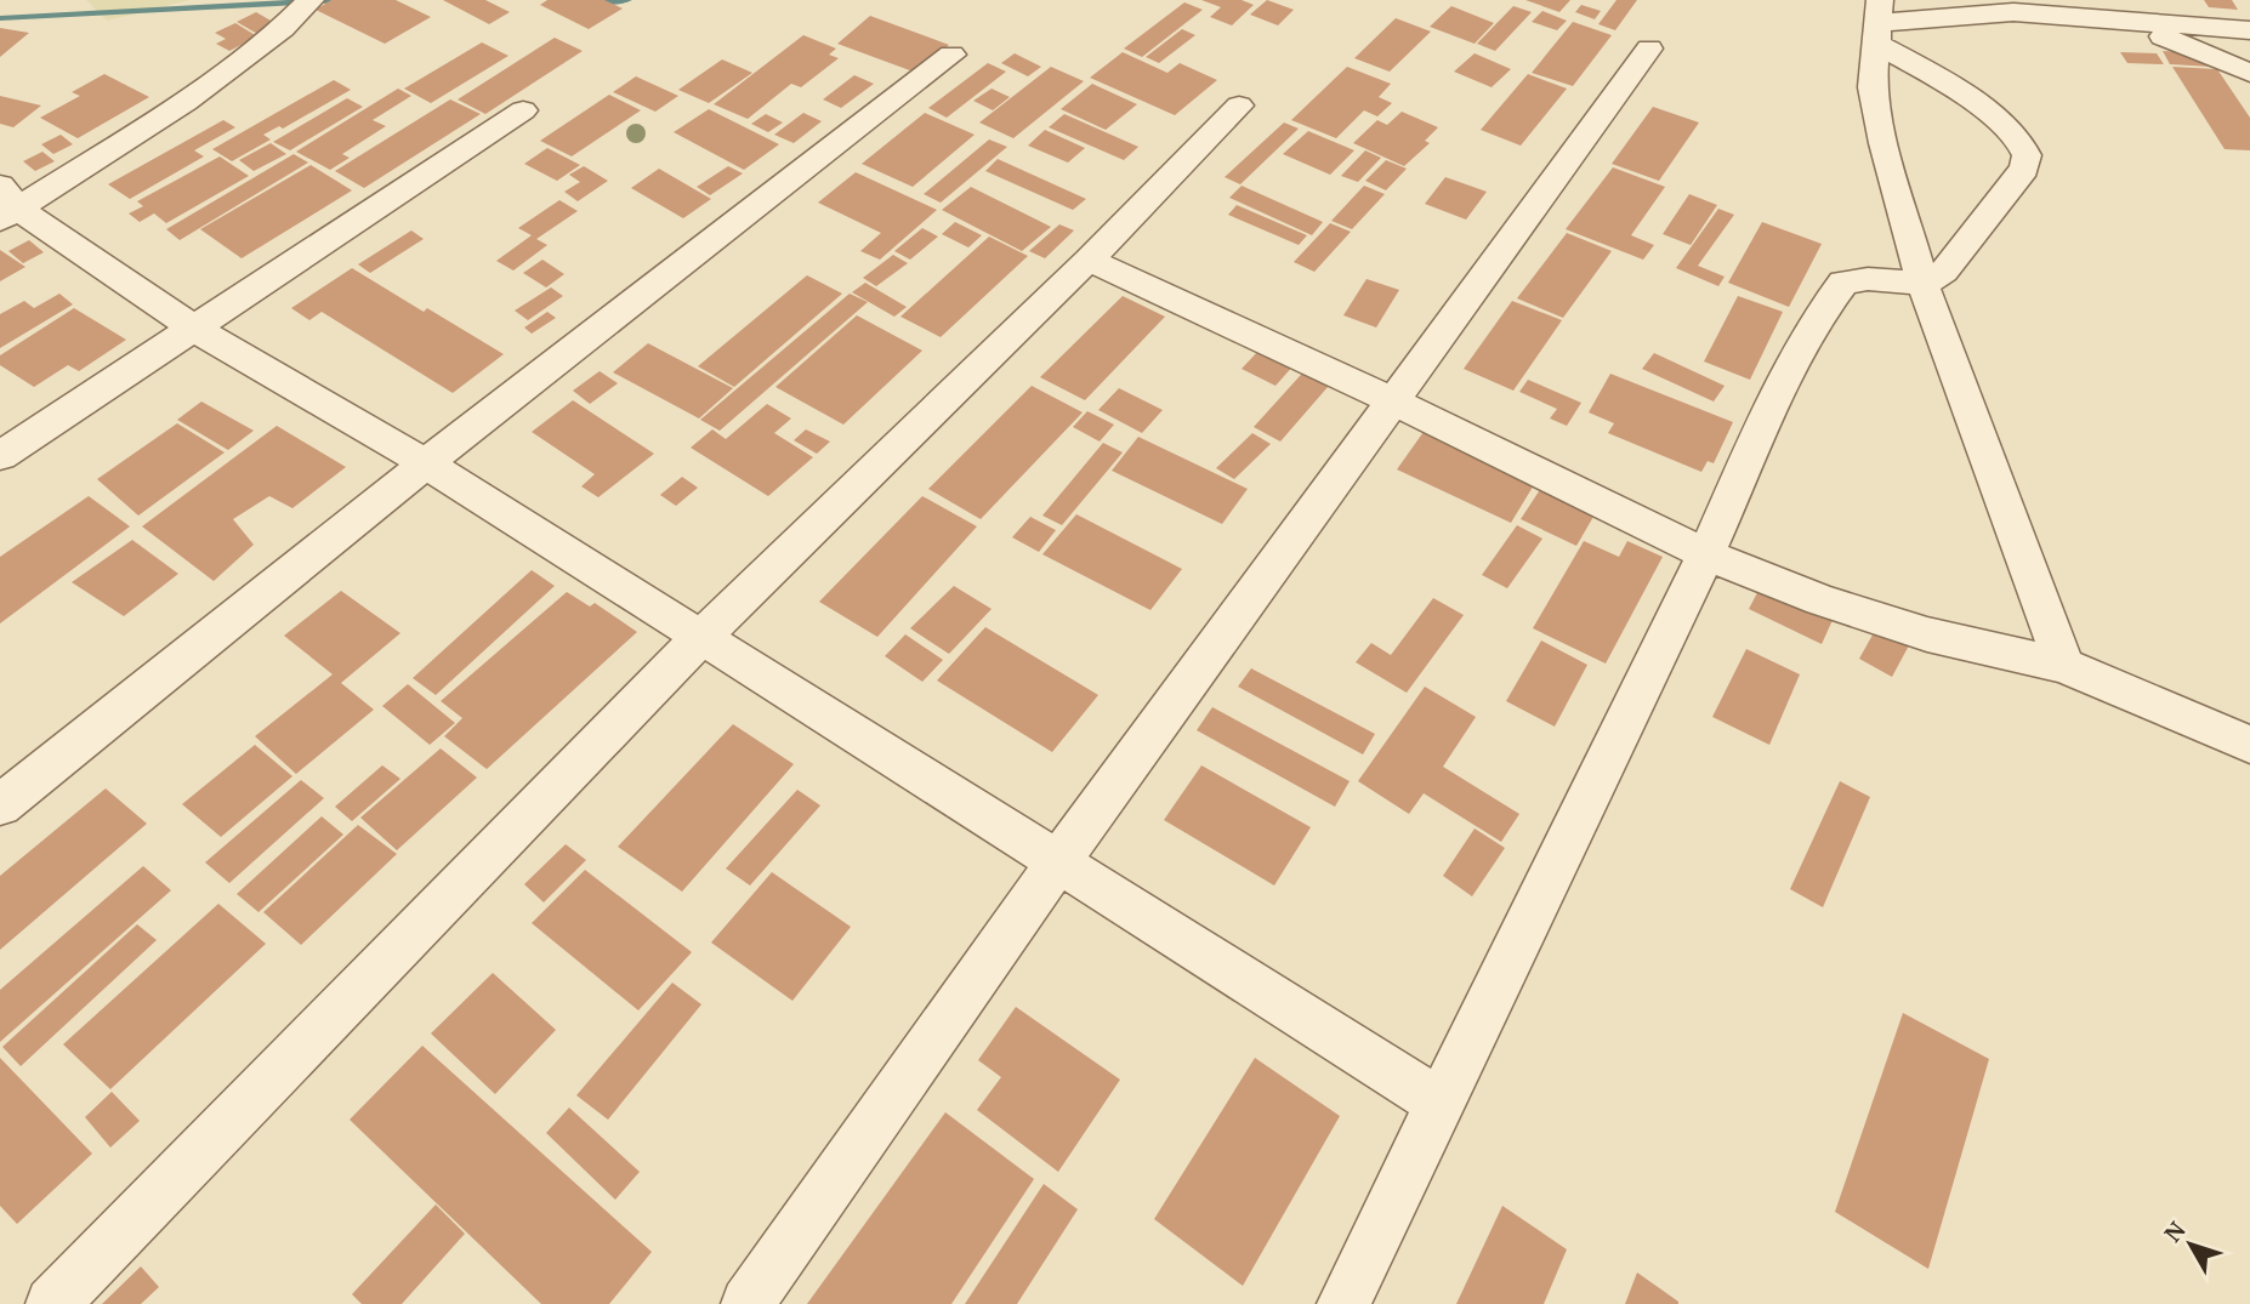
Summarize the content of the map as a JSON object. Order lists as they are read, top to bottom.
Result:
{
  "north": "top left"
}
